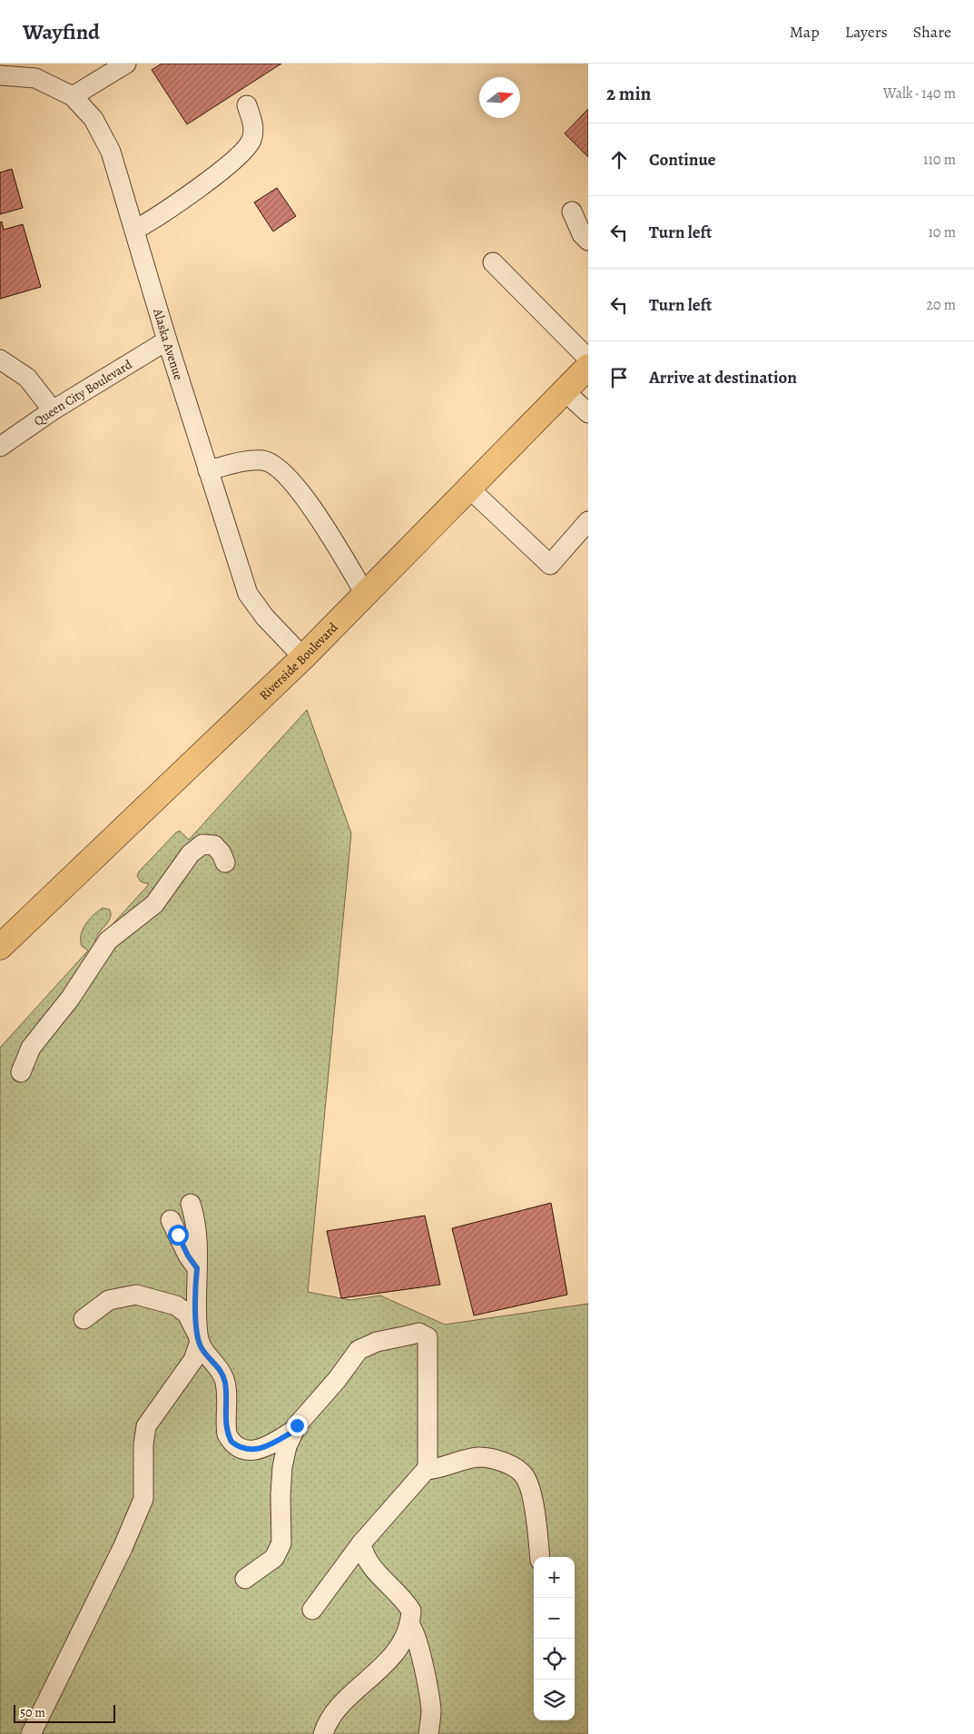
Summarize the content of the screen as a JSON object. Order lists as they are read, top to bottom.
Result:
{
  "streets": {
    "main road": ["Riverside Boulevard"],
    "street": ["Alaska Avenue", "Queen City Boulevard"]
  },
  "crossings": [
    ["Alaska Avenue", "Queen City Boulevard"],
    ["Alaska Avenue", "Riverside Boulevard"]
  ],
  "scale_bar": "50 m",
  "north": "right",
  "page": {
    "header": "Wayfind",
    "nav": ["Map", "Layers", "Share"],
    "heading": ["2 min", "Walk · 140 m"],
    "list": [
      ["Continue", "110 m"],
      ["Turn left", "10 m"],
      ["Turn left", "20 m"],
      "Arrive at destination"
    ],
    "map_buttons": ["+", "−"],
    "scale": "50 m"
  }
}
